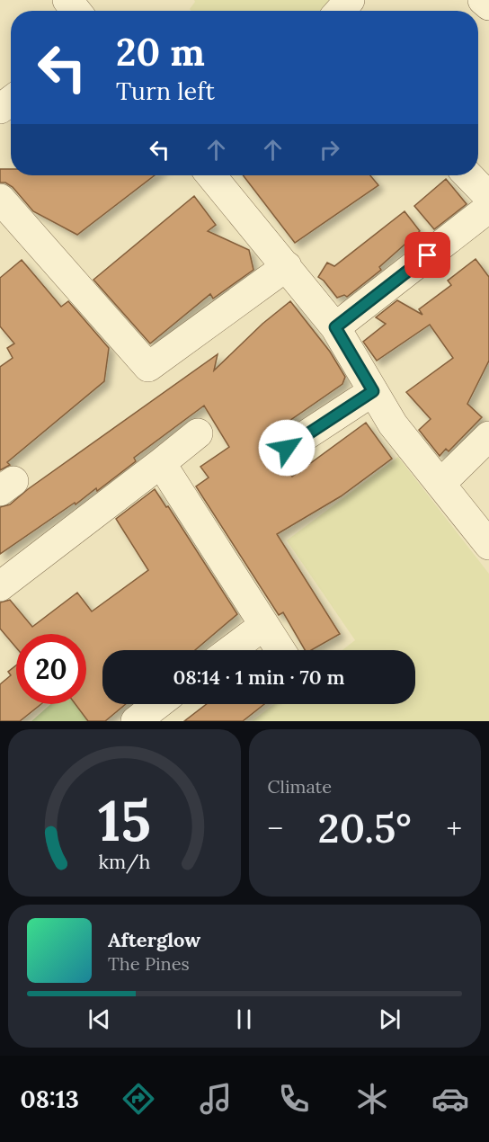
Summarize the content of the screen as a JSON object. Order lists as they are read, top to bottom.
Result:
{
  "page": {
    "turn": ["20 m", "Turn left"],
    "limit": "20",
    "trip": "08:14 · 1 min · 70 m",
    "tile": "Climate",
    "heat": ["−", "20.5°", "+"],
    "song": ["Afterglow", "The Pines"],
    "tabs": "08:13",
    "gauge": ["15", "km/h"]
  }
}
